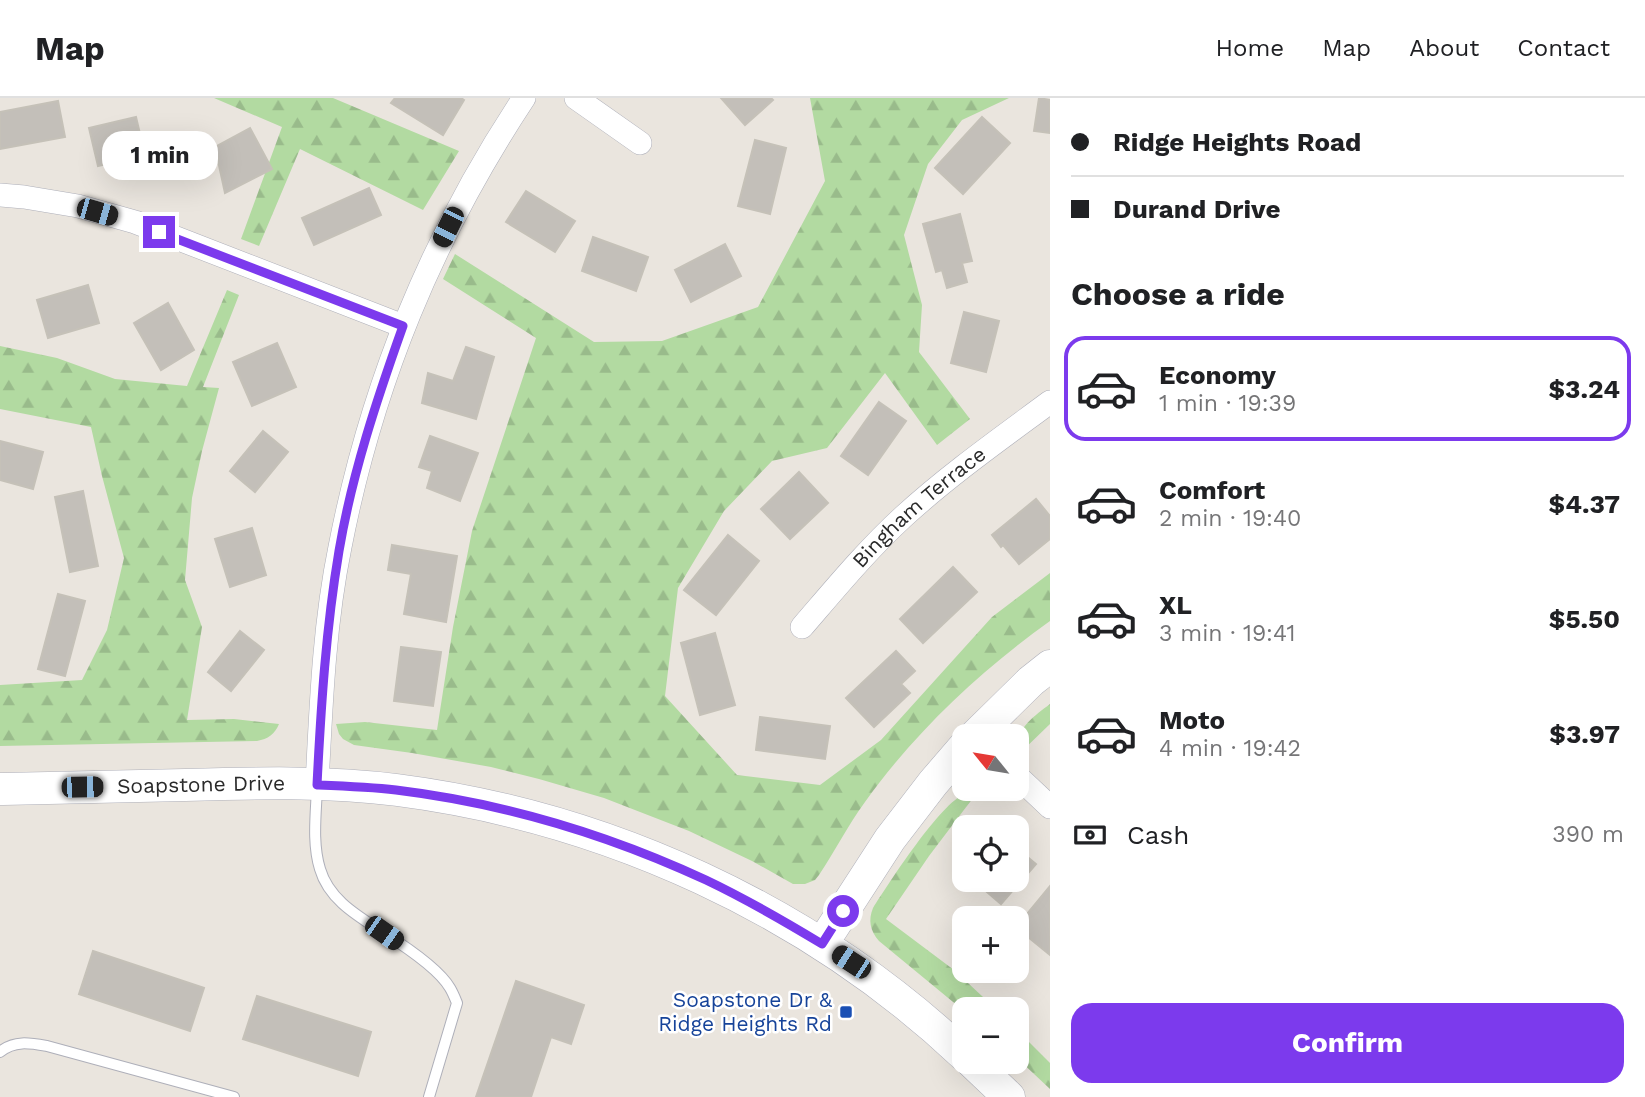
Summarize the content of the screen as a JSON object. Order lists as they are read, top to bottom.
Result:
{
  "streets": {
    "street": ["Bingham Terrace", "Soapstone Drive"]
  },
  "places": {
    "transit": ["Soapstone Dr & Ridge Heights Rd"]
  },
  "north": "top left",
  "page": {
    "header": "Map",
    "nav": [
      "Home",
      "Map",
      "About",
      "Contact"
    ],
    "banner": ["Ridge Heights Road", "Durand Drive"],
    "bubble": "1 min",
    "heading": "Choose a ride",
    "list": [
      {
        "name": "Economy",
        "note": "1 min · 19:39",
        "value": "$3.24"
      },
      {
        "name": "Comfort",
        "note": "2 min · 19:40",
        "value": "$4.37"
      },
      {
        "name": "XL",
        "note": "3 min · 19:41",
        "value": "$5.50"
      },
      {
        "name": "Moto",
        "note": "4 min · 19:42",
        "value": "$3.97"
      }
    ],
    "map_buttons": ["+", "−"],
    "pay": ["Cash", "390 m"],
    "buttons": "Confirm"
  }
}
